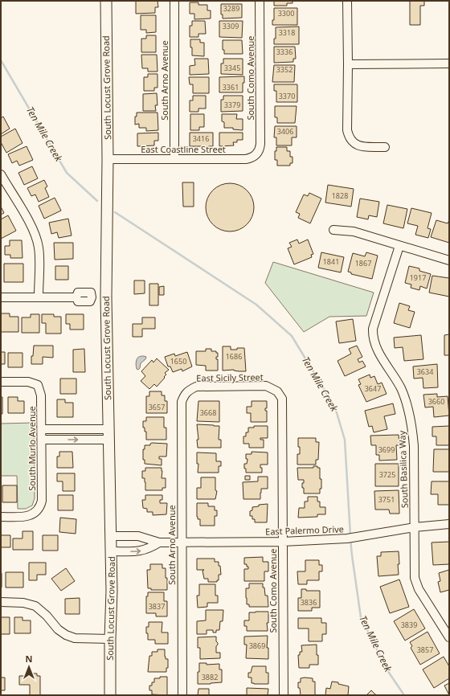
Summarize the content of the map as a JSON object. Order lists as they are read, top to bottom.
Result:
{
  "streets": {
    "main road": ["South Locust Grove Road"],
    "street": [
      "South Como Avenue",
      "South Arno Avenue",
      "East Coastline Street",
      "East Sicily Street",
      "South Murlo Avenue",
      "South Basilica Way",
      "East Palermo Drive"
    ]
  },
  "crossings": [
    ["South Como Avenue", "East Coastline Street"],
    ["South Como Avenue", "East Sicily Street"],
    ["South Como Avenue", "East Palermo Drive"],
    ["South Arno Avenue", "East Coastline Street"],
    ["South Arno Avenue", "East Sicily Street"],
    ["South Arno Avenue", "East Palermo Drive"],
    ["South Locust Grove Road", "East Coastline Street"],
    ["South Locust Grove Road", "East Palermo Drive"],
    ["South Basilica Way", "East Palermo Drive"]
  ],
  "water": ["Ten Mile Creek"],
  "house_numbers": [
    "3289",
    "3300",
    "3309",
    "3318",
    "3336",
    "3345",
    "3352",
    "3361",
    "3370",
    "3379",
    "3406",
    "3416",
    "1828",
    "1841",
    "1867",
    "1917",
    "1686",
    "1650",
    "3634",
    "3647",
    "3660",
    "3657",
    "3668",
    "3699",
    "3725",
    "3751",
    "3836",
    "3837",
    "3839",
    "3869",
    "3857",
    "3882"
  ],
  "north": "top"
}
